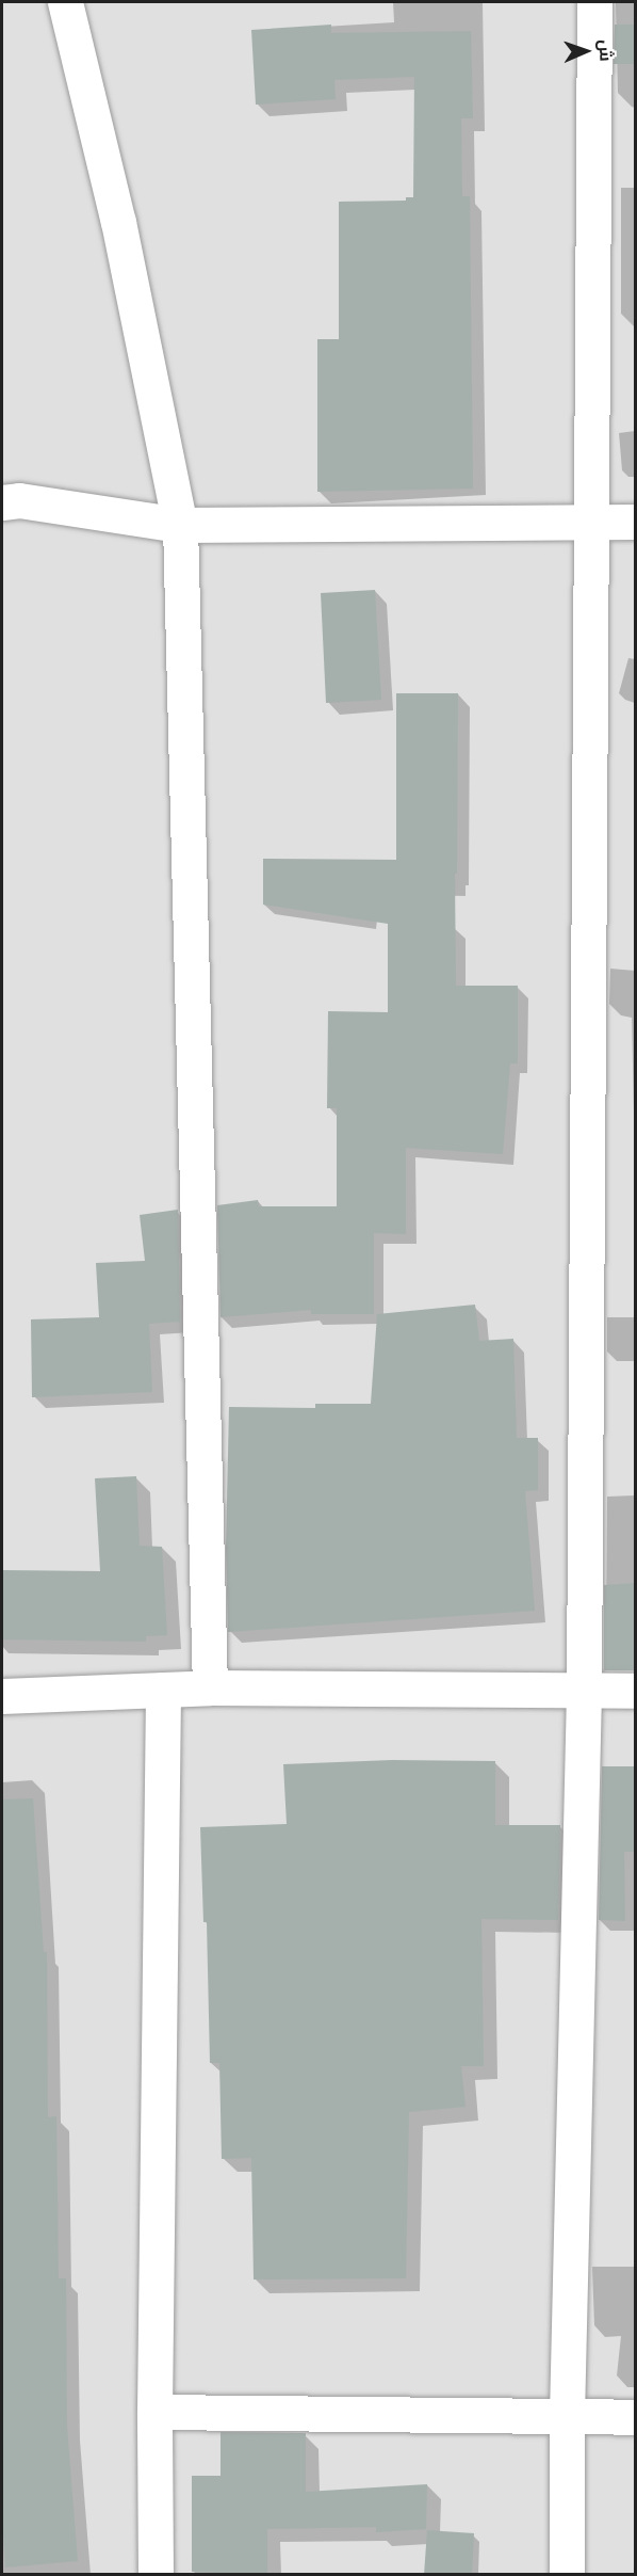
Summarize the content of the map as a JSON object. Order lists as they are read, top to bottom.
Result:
{
  "north": "right"
}
